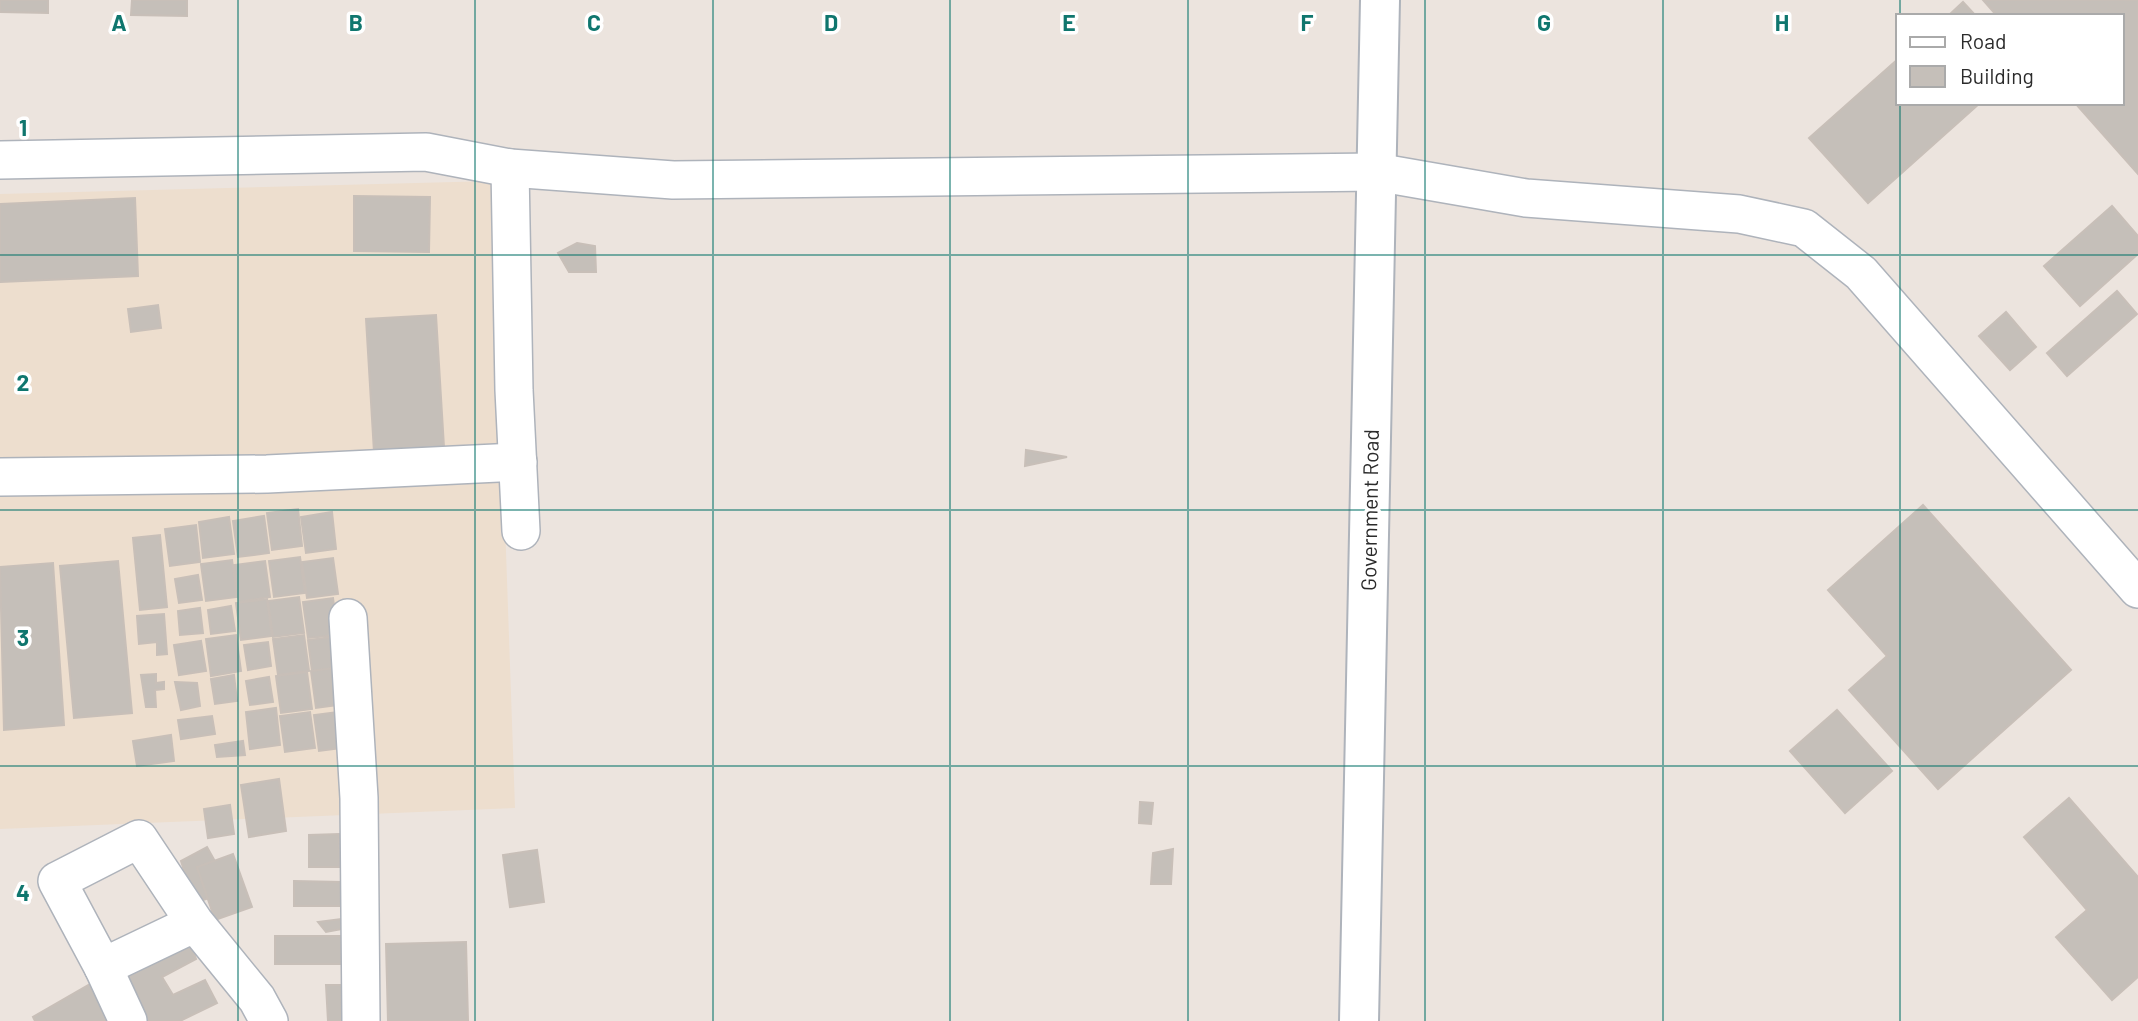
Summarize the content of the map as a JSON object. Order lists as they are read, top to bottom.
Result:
{
  "streets": {
    "street": ["Government Road"]
  },
  "legend": ["Road", "Building"],
  "grid": {
    "columns": [
      "A",
      "B",
      "C",
      "D",
      "E",
      "F",
      "G",
      "H"
    ],
    "rows": [
      "1",
      "2",
      "3",
      "4"
    ]
  }
}
